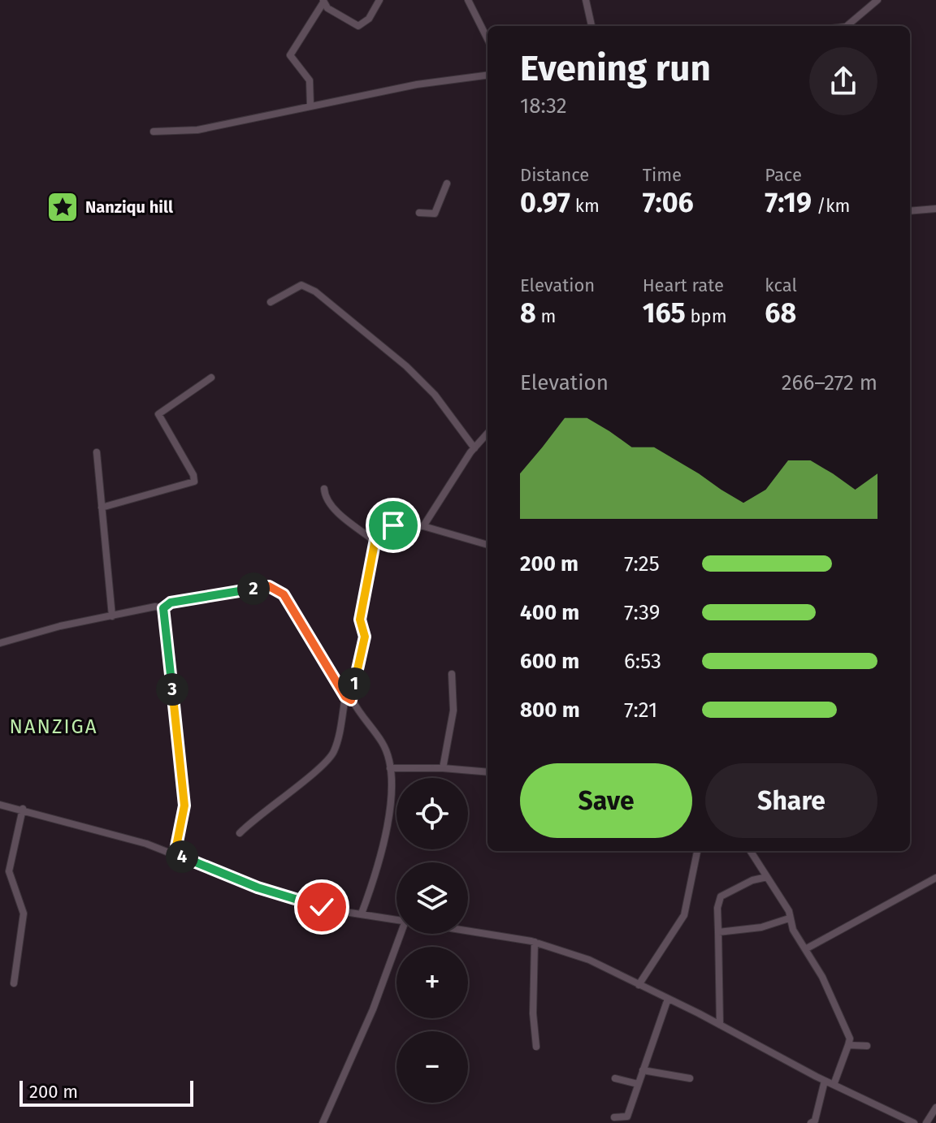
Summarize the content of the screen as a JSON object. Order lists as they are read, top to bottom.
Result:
{
  "districts": ["NANZIGA"],
  "places": {
    "place": ["Nanziqu hill"]
  },
  "scale_bar": "200 m",
  "page": {
    "heading": ["Evening run", "18:32"],
    "stats": [
      ["Distance", "0.97 km"],
      ["Time", "7:06"],
      ["Pace", "7:19 /km"],
      ["Elevation", "8 m"],
      ["Heart rate", "165 bpm"],
      ["kcal", "68"]
    ],
    "chart": ["Elevation", "266–272 m"],
    "list": [
      {
        "name": "200 m",
        "note": "7:25"
      },
      {
        "name": "400 m",
        "note": "7:39"
      },
      {
        "name": "600 m",
        "note": "6:53"
      },
      {
        "name": "800 m",
        "note": "7:21"
      }
    ],
    "pins": [
      "2",
      "1",
      "3",
      "4"
    ],
    "buttons": ["Save", "Share"],
    "map_buttons": ["+", "−"],
    "scale": "200 m"
  }
}
